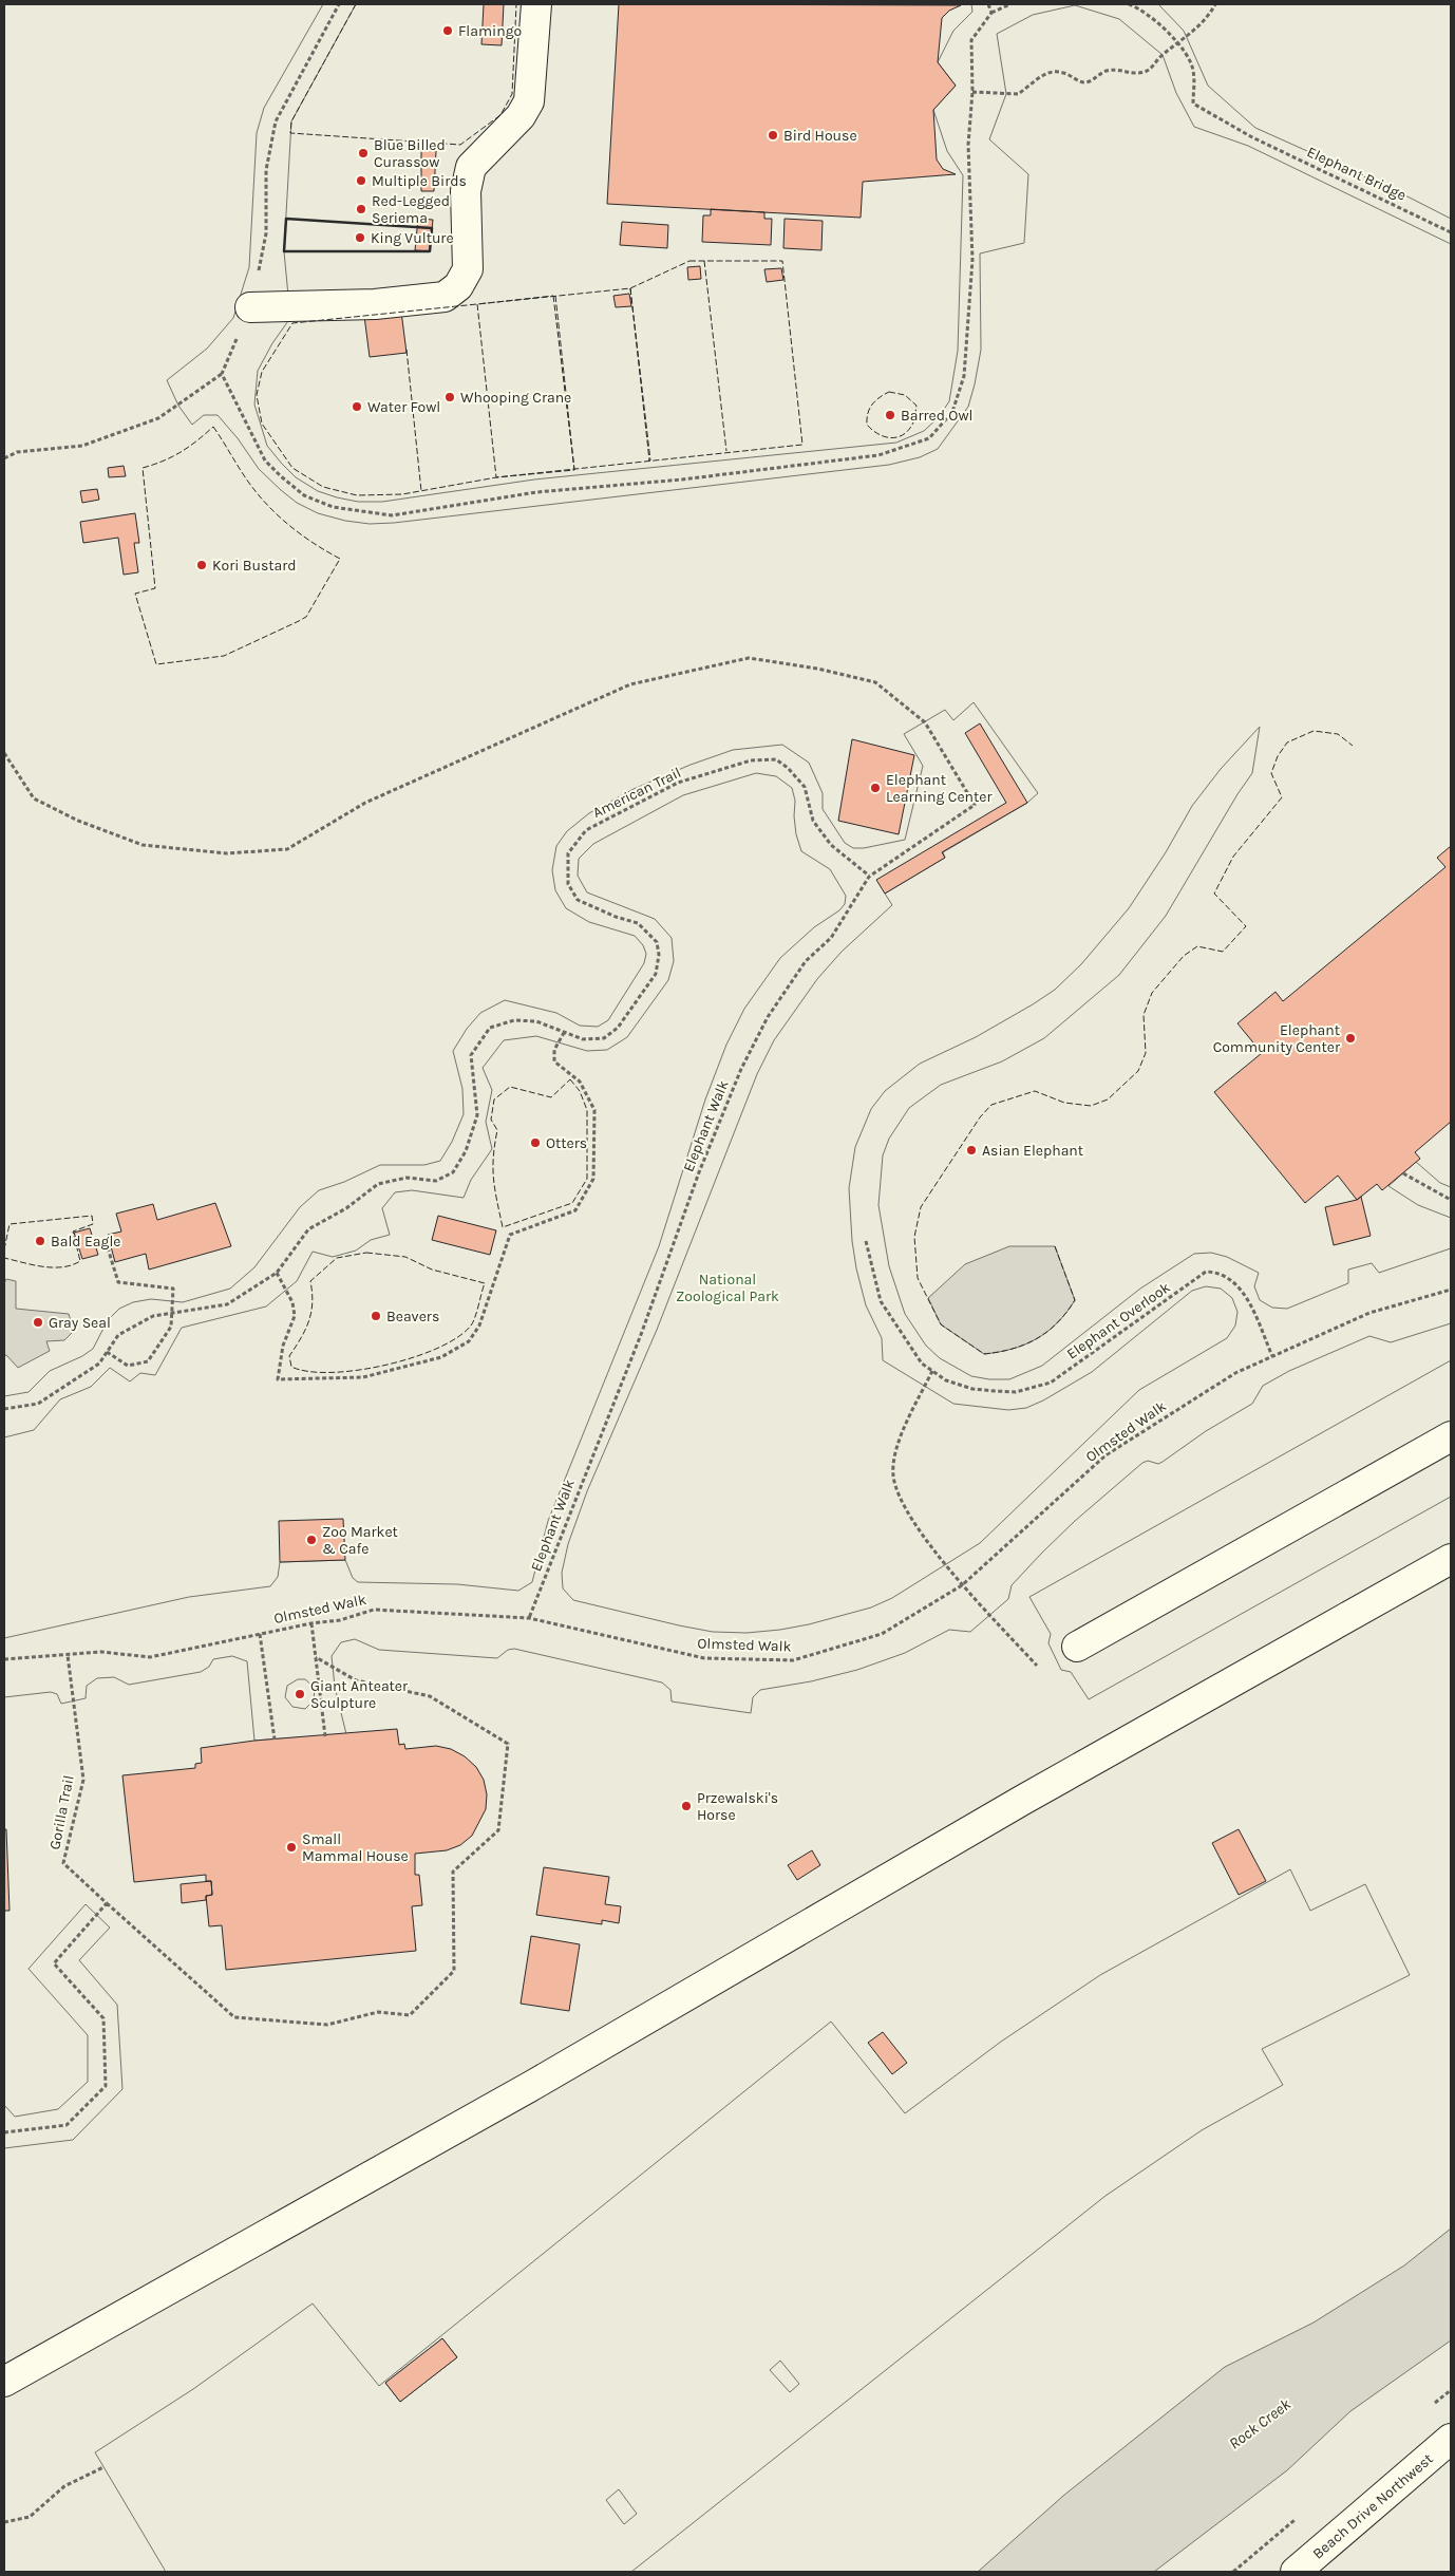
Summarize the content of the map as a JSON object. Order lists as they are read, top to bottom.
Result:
{
  "streets": {
    "street": ["Beach Drive Northwest"],
    "path": [
      "Elephant Bridge",
      "American Trail",
      "Elephant Walk",
      "Elephant Overlook",
      "Olmsted Walk",
      "Gorilla Trail"
    ]
  },
  "crossings": [
    ["American Trail", "Elephant Walk"],
    ["Elephant Walk", "Olmsted Walk"],
    ["Elephant Overlook", "Olmsted Walk"],
    ["Olmsted Walk", "Gorilla Trail"]
  ],
  "water": ["Rock Creek"],
  "parks": ["National Zoological Park"],
  "places": [
    "Flamingo",
    "Bird House",
    "Blue Billed Curassow",
    "Multiple Birds",
    "Red-Legged Seriema",
    "King Vulture",
    "Whooping Crane",
    "Water Fowl",
    "Barred Owl",
    "Kori Bustard",
    "Elephant Learning Center",
    "Elephant Community Center",
    "Otters",
    "Asian Elephant",
    "Bald Eagle",
    "Beavers",
    "Gray Seal",
    "Zoo Market & Cafe",
    "Giant Anteater Sculpture",
    "Przewalski's Horse",
    "Small Mammal House"
  ]
}
